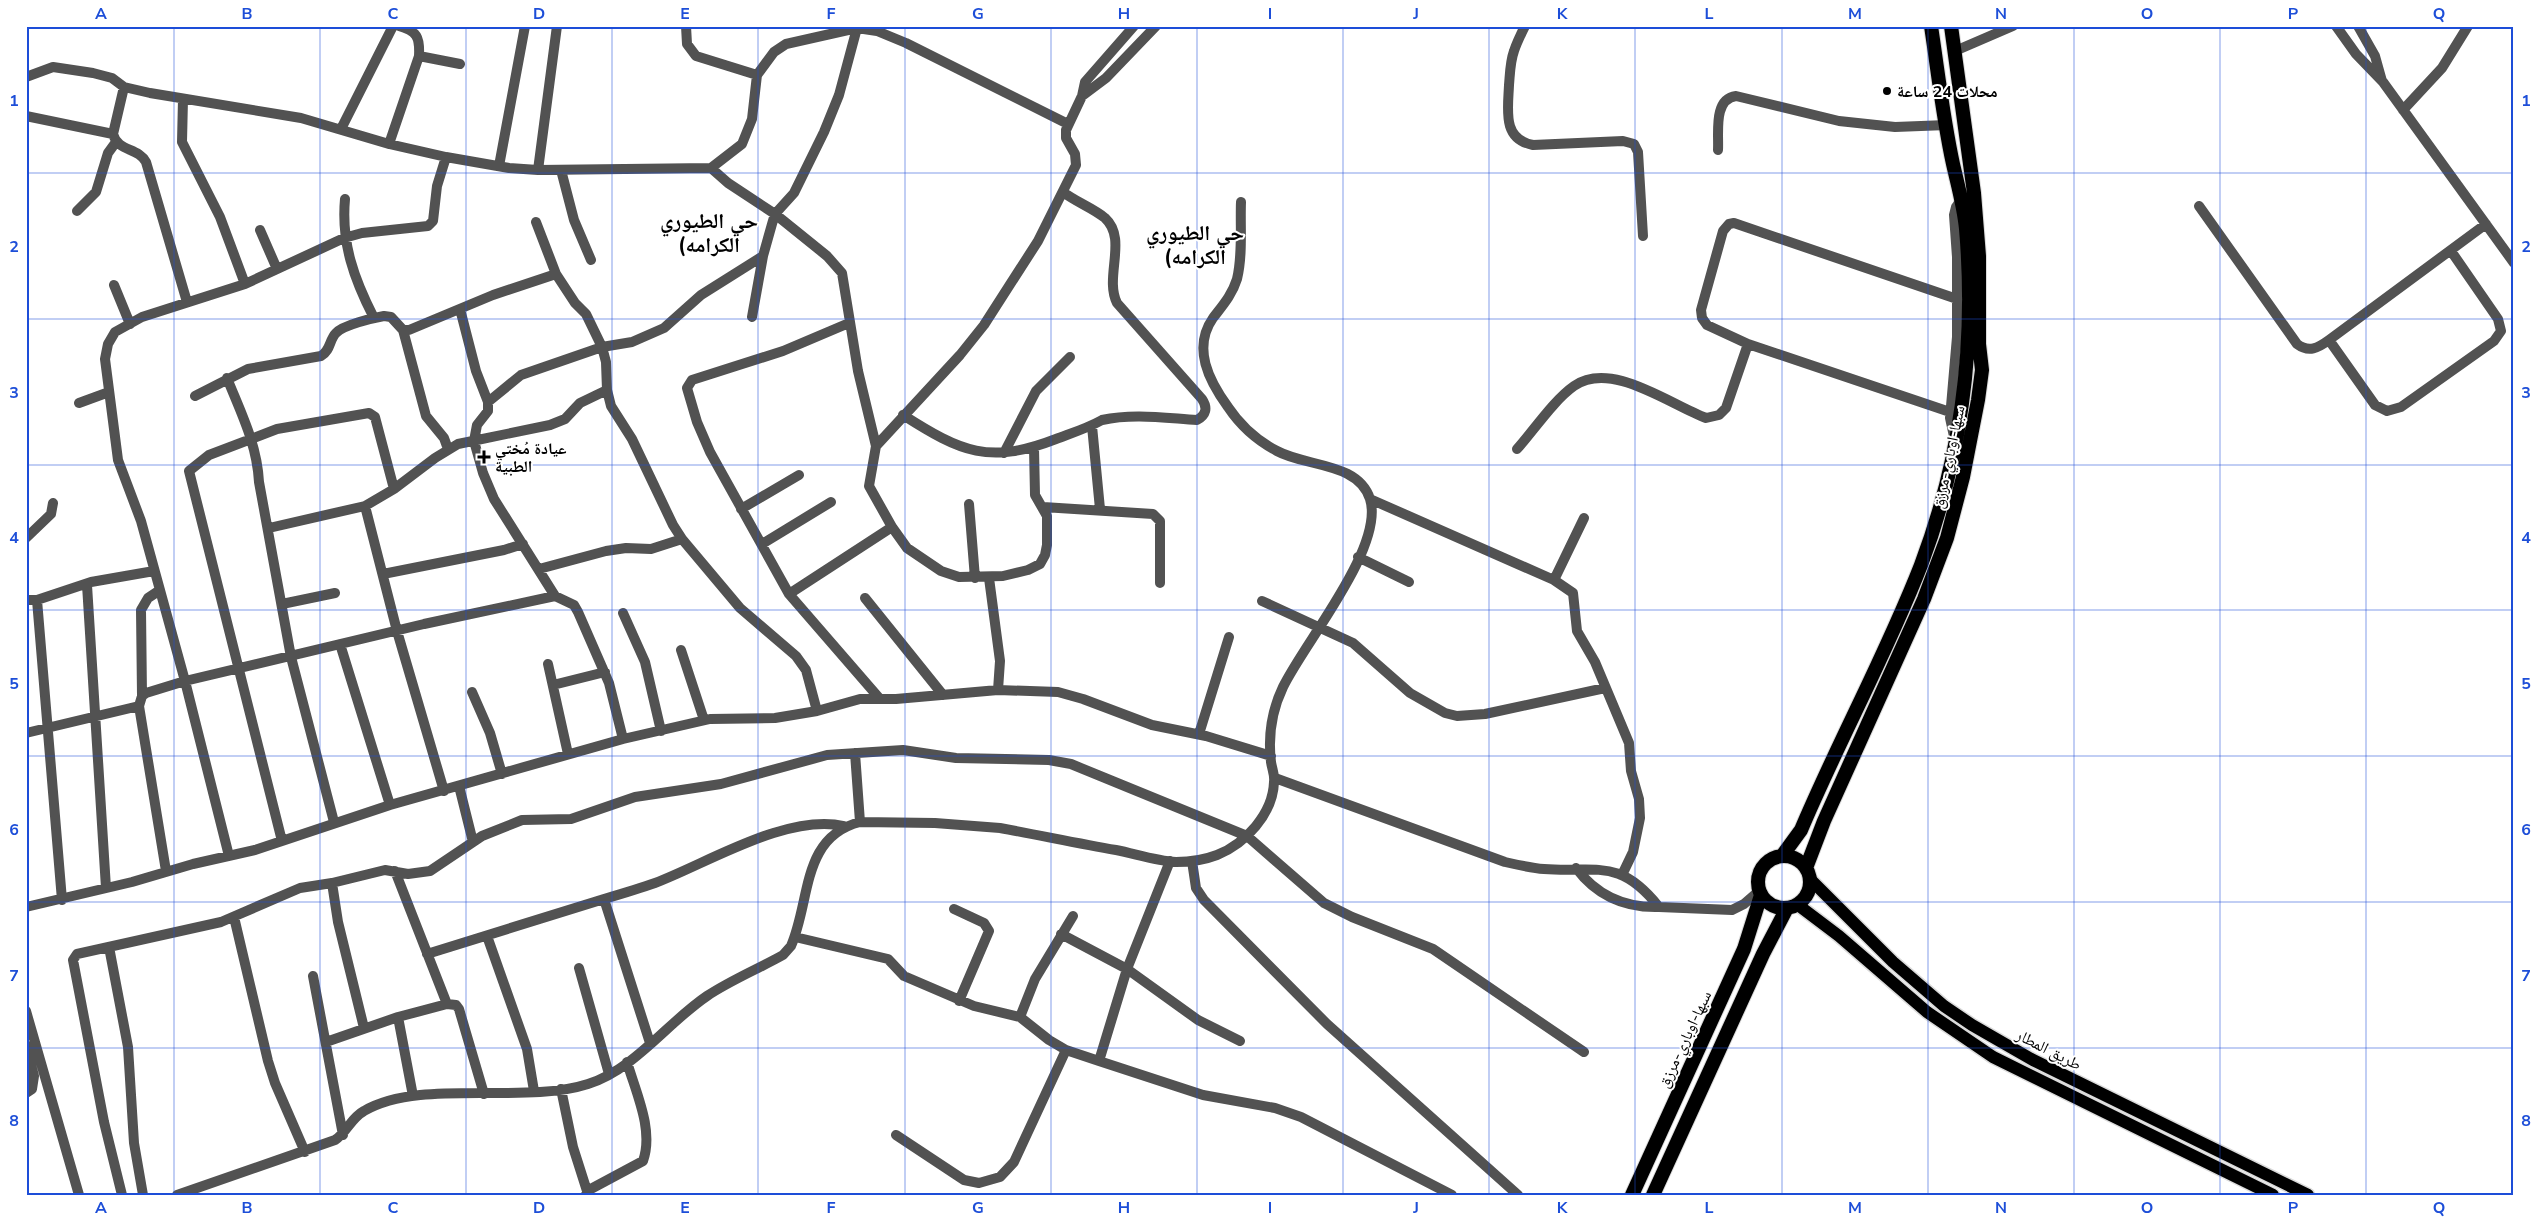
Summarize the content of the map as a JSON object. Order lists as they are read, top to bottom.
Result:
{
  "streets": {
    "highway": ["سبها-اوباري-مرزق"],
    "main road": ["طريق المطار"]
  },
  "crossings": [
    ["سبها-اوباري-مرزق", "طريق المطار"]
  ],
  "districts": ["حي الطيوري (الكرامه", "حي الطيوري (الكرامه"],
  "places": {
    "other": ["محلات 24 ساعة"],
    "health": ["عيادة مُختي الطبية"]
  },
  "grid": {
    "columns": [
      "A",
      "B",
      "C",
      "D",
      "E",
      "F",
      "G",
      "H",
      "I",
      "J",
      "K",
      "L",
      "M",
      "N",
      "O",
      "P",
      "Q"
    ],
    "rows": [
      "1",
      "2",
      "3",
      "4",
      "5",
      "6",
      "7",
      "8"
    ]
  }
}
